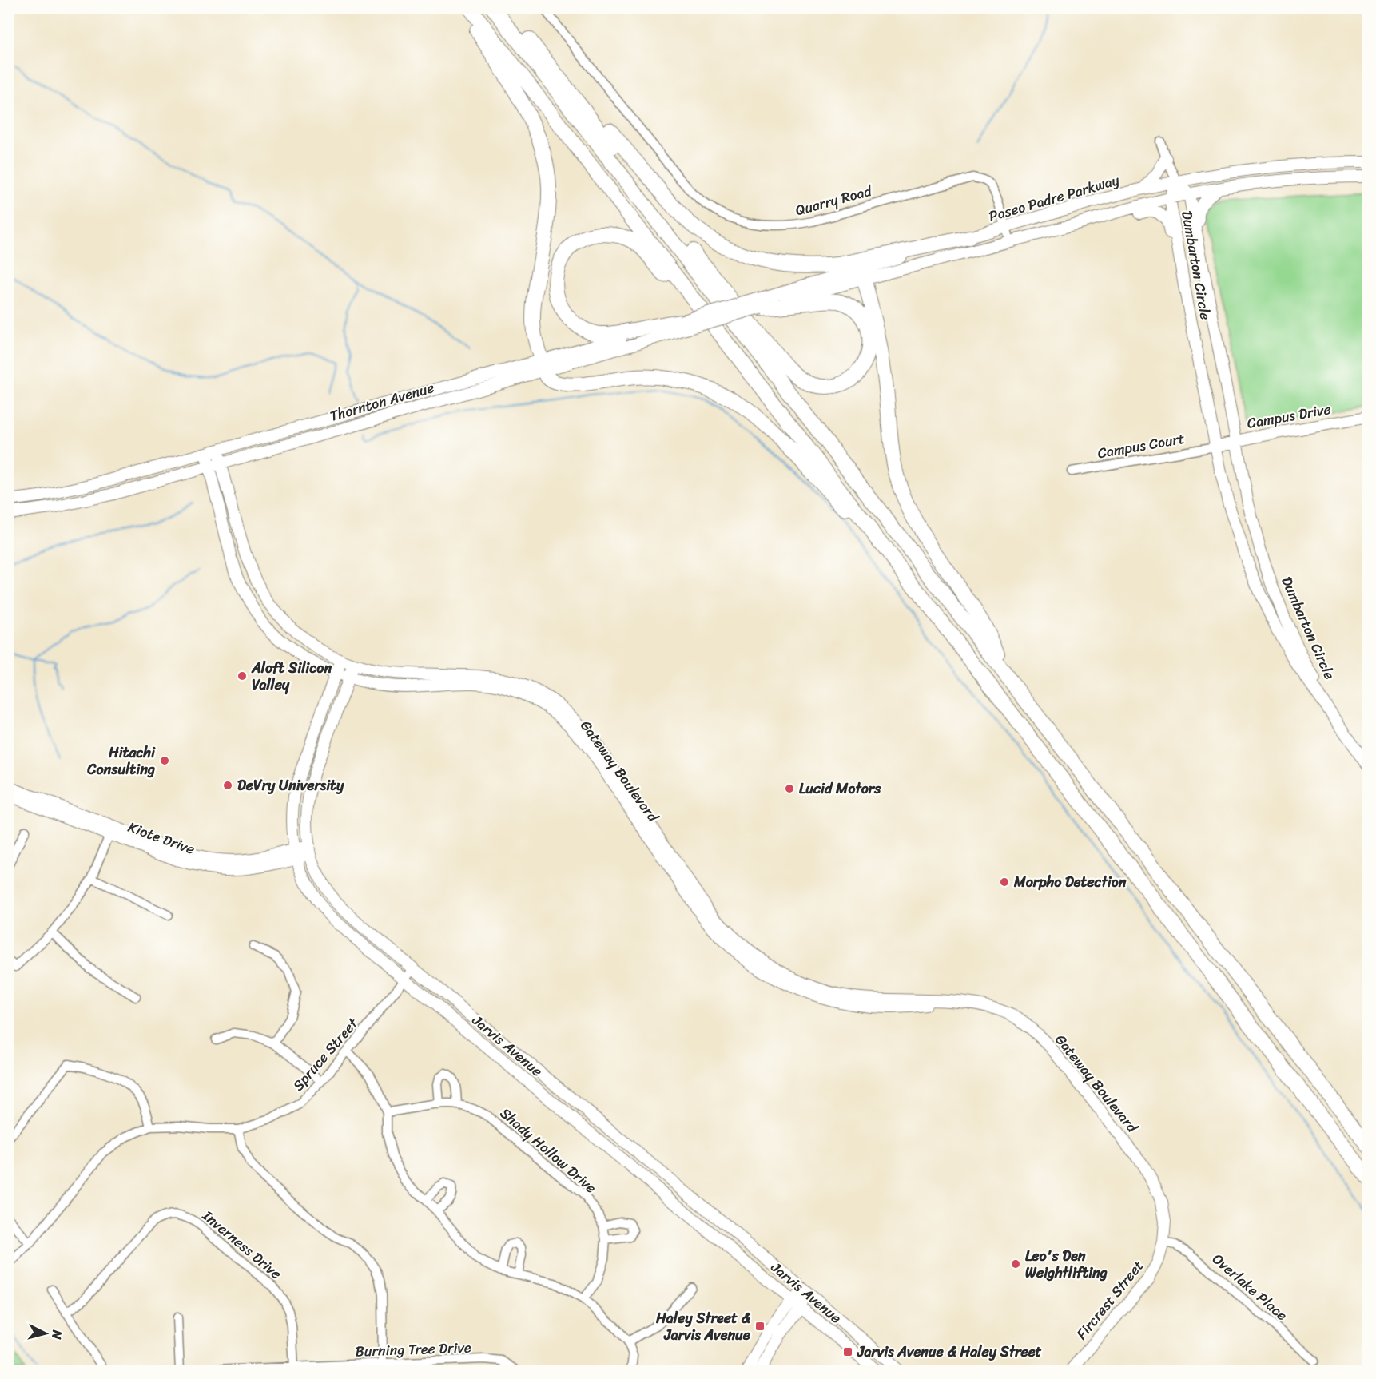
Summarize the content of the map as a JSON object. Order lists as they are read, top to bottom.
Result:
{
  "streets": {
    "main road": [
      "Paseo Padre Parkway",
      "Dumbarton Circle",
      "Thornton Avenue",
      "Campus Drive",
      "Gateway Boulevard",
      "Kiote Drive",
      "Jarvis Avenue",
      "Fircrest Street"
    ],
    "street": [
      "Quarry Road",
      "Campus Court",
      "Spruce Street",
      "Shady Hollow Drive",
      "Inverness Drive",
      "Overlake Place",
      "Burning Tree Drive"
    ]
  },
  "crossings": [
    ["Paseo Padre Parkway", "Quarry Road"],
    ["Paseo Padre Parkway", "Dumbarton Circle"],
    ["Paseo Padre Parkway", "Thornton Avenue"],
    ["Dumbarton Circle", "Campus Drive"],
    ["Dumbarton Circle", "Campus Court"],
    ["Thornton Avenue", "Gateway Boulevard"],
    ["Campus Drive", "Campus Court"],
    ["Gateway Boulevard", "Jarvis Avenue"],
    ["Gateway Boulevard", "Overlake Place"],
    ["Gateway Boulevard", "Fircrest Street"],
    ["Kiote Drive", "Jarvis Avenue"],
    ["Jarvis Avenue", "Spruce Street"],
    ["Inverness Drive", "Burning Tree Drive"],
    ["Overlake Place", "Fircrest Street"]
  ],
  "places": {
    "other": [
      "Aloft Silicon Valley",
      "Hitachi Consulting",
      "DeVry University",
      "Lucid Motors",
      "Morpho Detection",
      "Leo's Den Weightlifting"
    ],
    "transit": ["Haley Street & Jarvis Avenue", "Jarvis Avenue & Haley Street"]
  },
  "north": "right"
}
